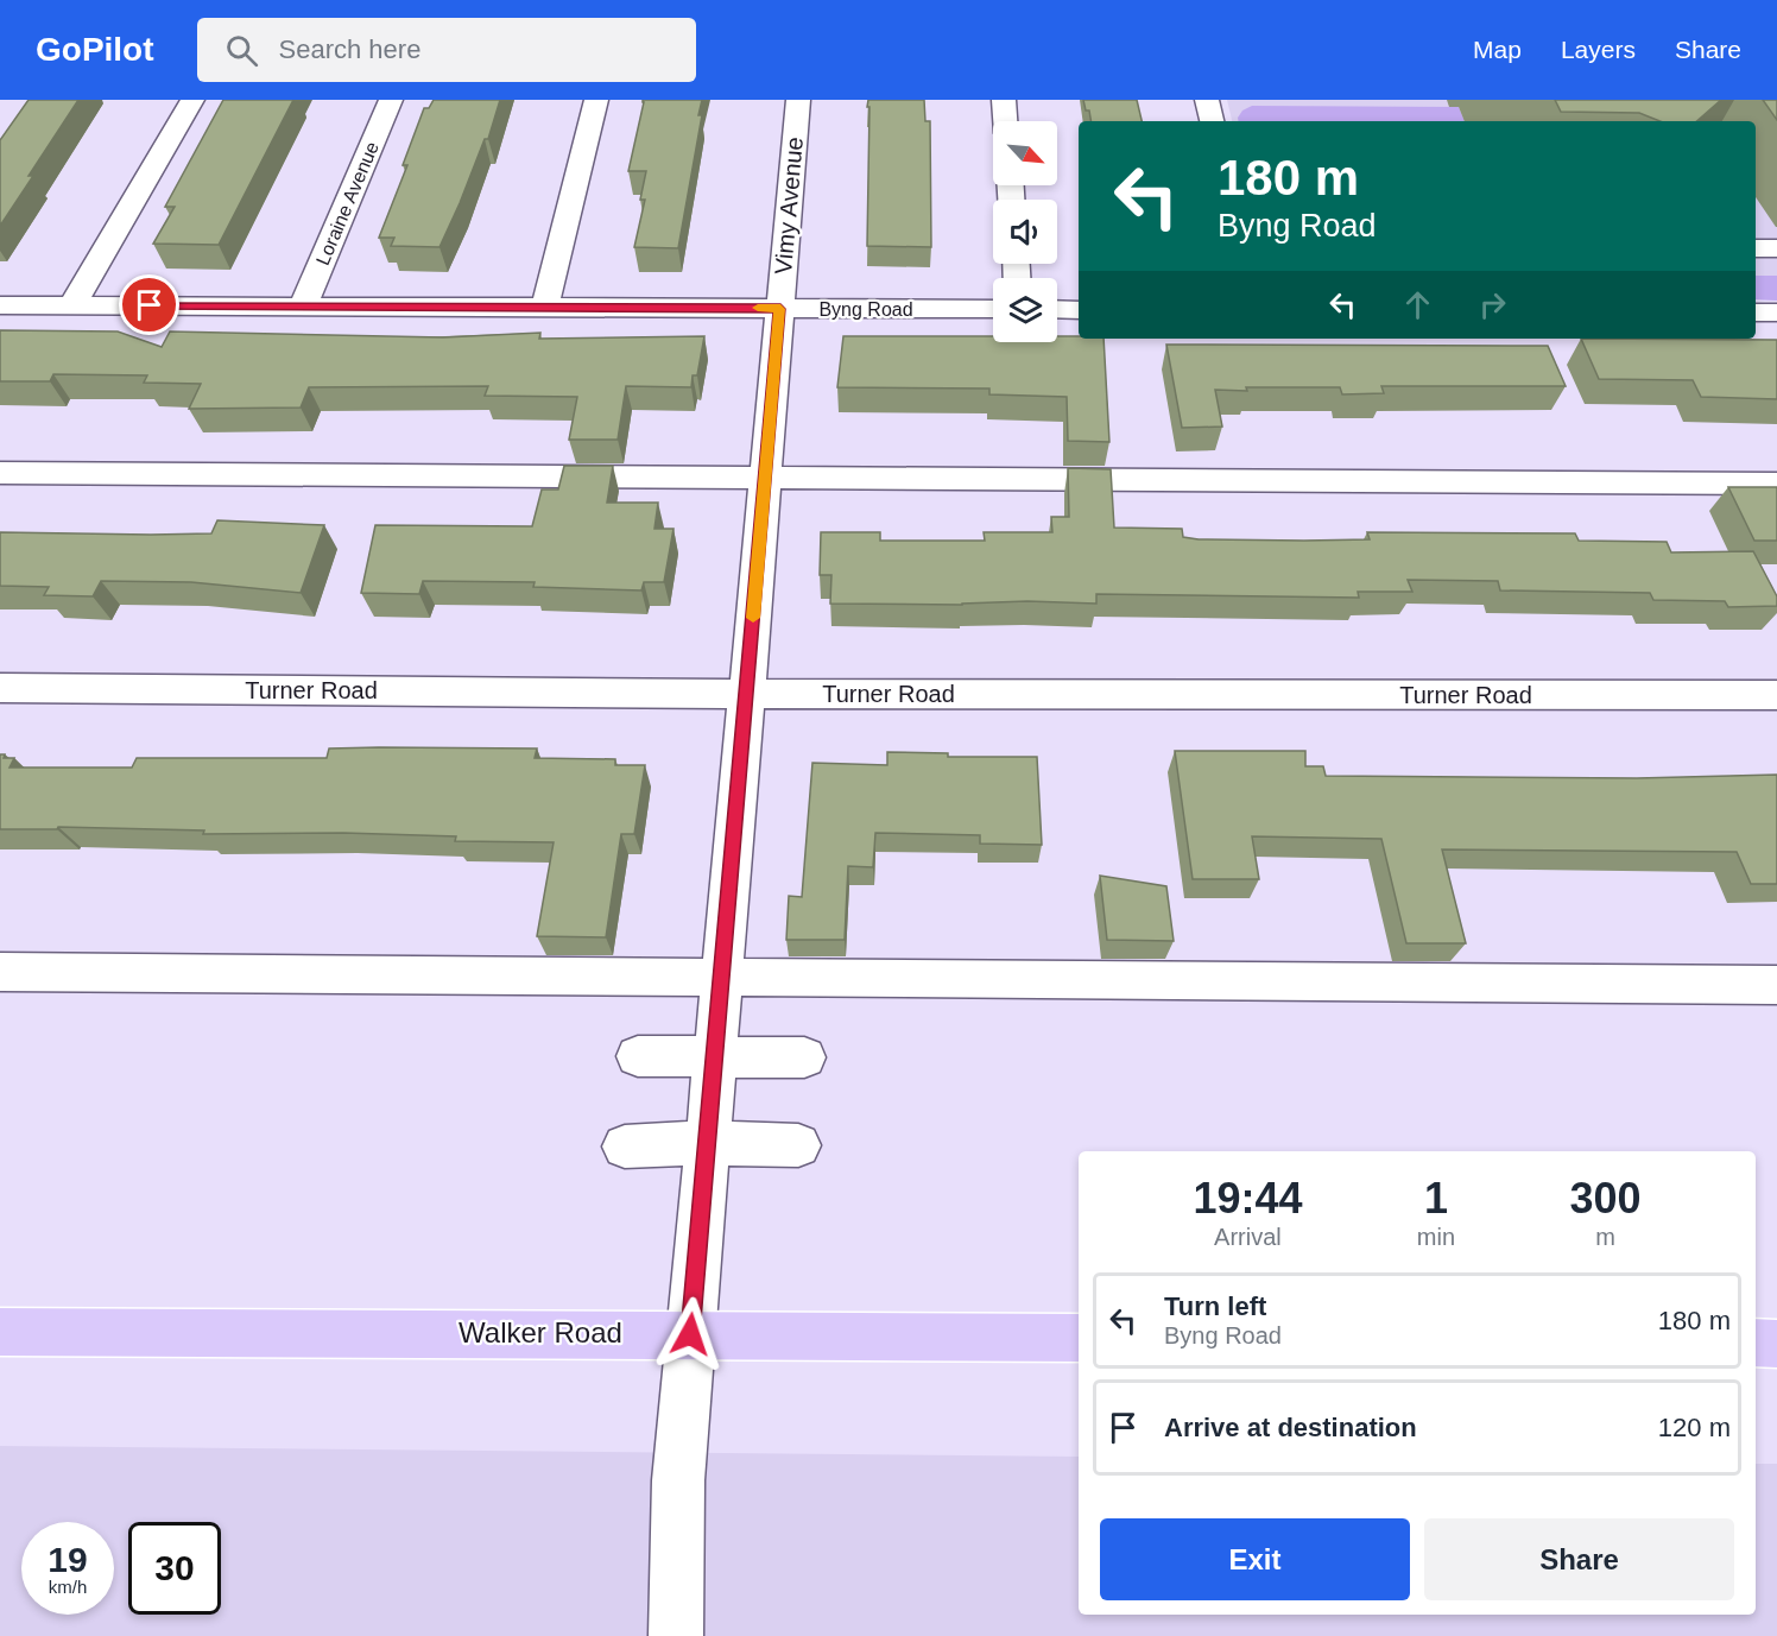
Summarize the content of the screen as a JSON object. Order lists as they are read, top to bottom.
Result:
{
  "streets": {
    "main road": ["Walker Road"],
    "street": [
      "Loraine Avenue",
      "Vimy Avenue",
      "Byng Road",
      "Turner Road"
    ]
  },
  "crossings": [
    ["Loraine Avenue", "Byng Road"],
    ["Vimy Avenue", "Byng Road"],
    ["Vimy Avenue", "Turner Road"],
    ["Vimy Avenue", "Walker Road"]
  ],
  "north": "bottom right",
  "page": {
    "header": "GoPilot",
    "search": "Search here",
    "nav": ["Map", "Layers", "Share"],
    "turn": ["180 m", "Byng Road"],
    "eta": [
      "19:44",
      "Arrival",
      "1",
      "min",
      "300",
      "m"
    ],
    "list": [
      {
        "name": "Turn left",
        "note": "Byng Road",
        "value": "180 m"
      },
      {
        "name": "Arrive at destination",
        "value": "120 m"
      }
    ],
    "buttons": ["Exit", "Share"],
    "speed": "19 km/h",
    "limit": "30"
  }
}
